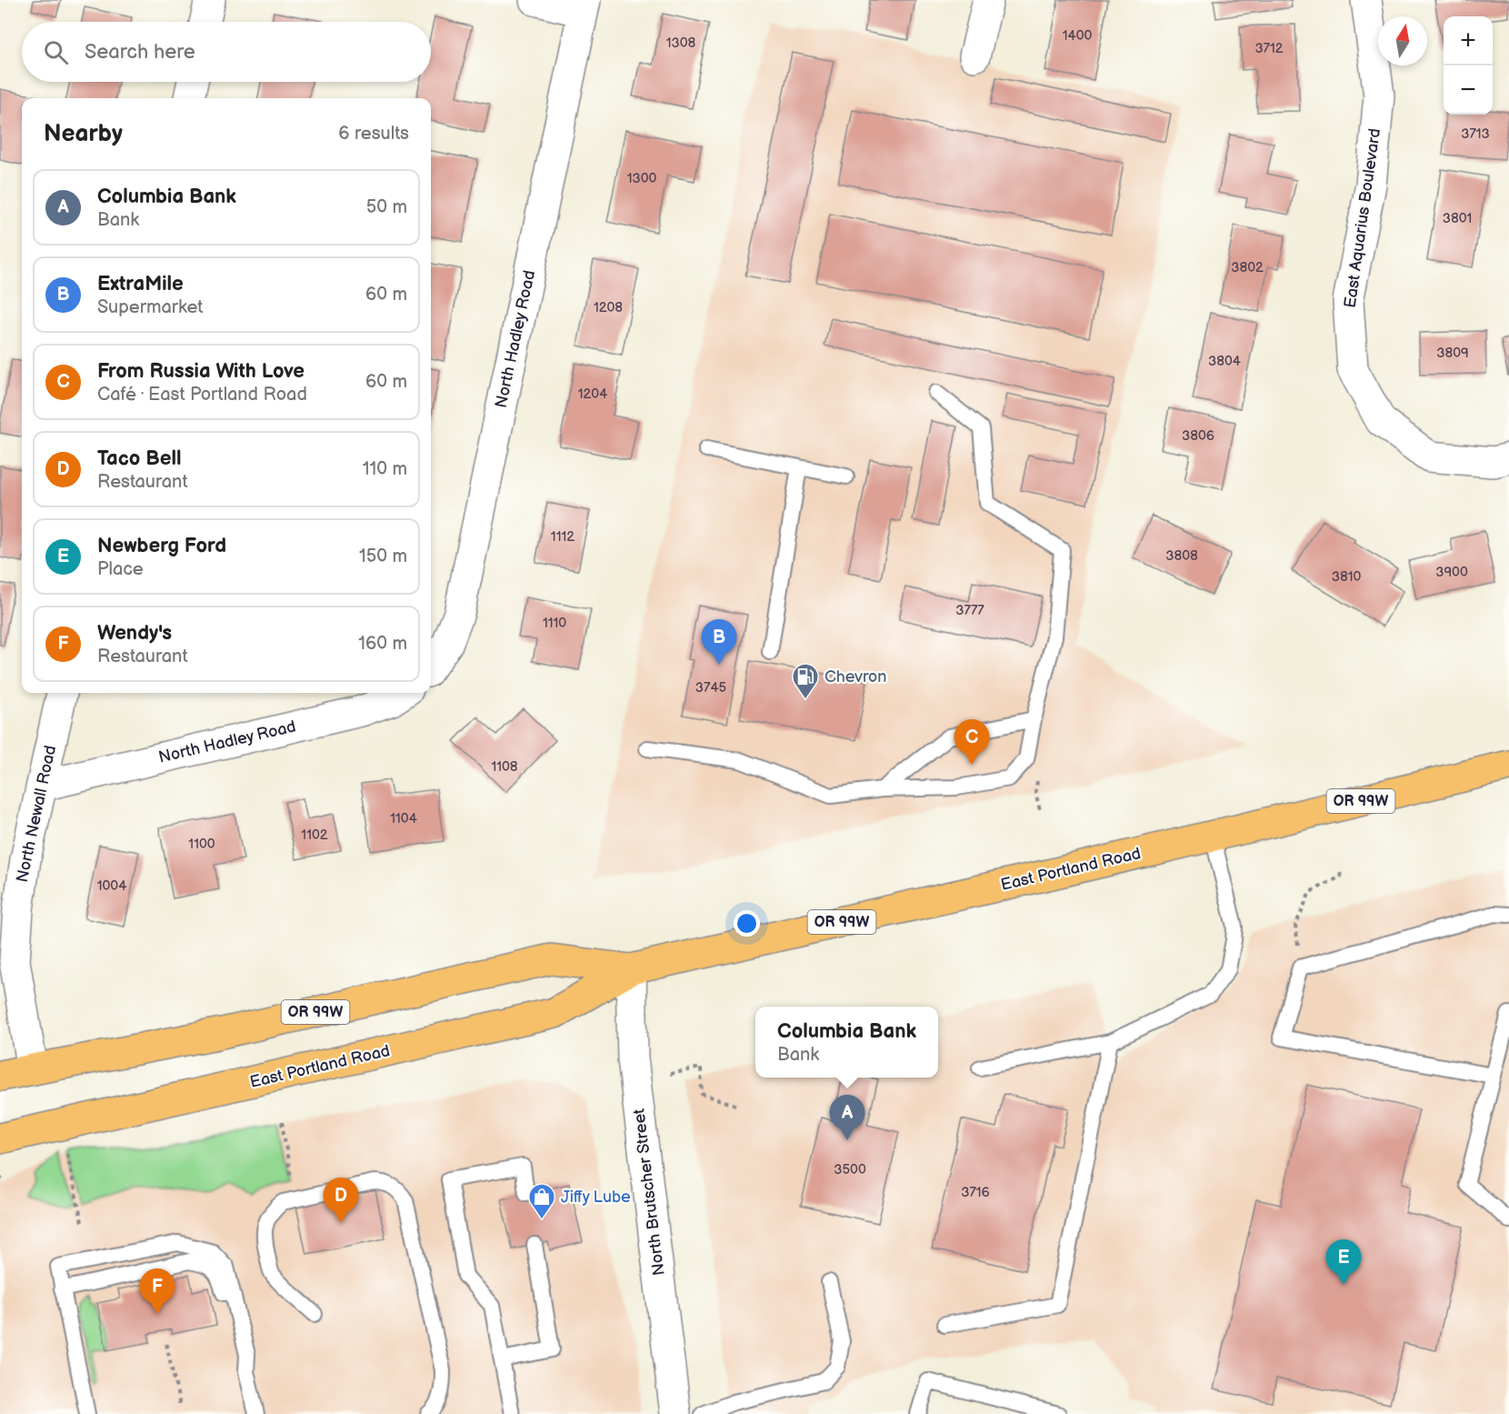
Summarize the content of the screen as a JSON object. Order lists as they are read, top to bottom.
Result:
{
  "streets": {
    "highway": ["OR 99W", "East Portland Road"],
    "street": [
      "East Aquarius Boulevard",
      "North Hadley Road",
      "North Newall Road",
      "North Brutscher Street"
    ]
  },
  "crossings": [
    ["North Hadley Road", "North Newall Road"],
    ["North Newall Road", "East Portland Road"],
    ["East Portland Road", "North Brutscher Street"]
  ],
  "places": {
    "fuel station": ["Chevron"],
    "shop": ["Jiffy Lube"]
  },
  "house_numbers": [
    "1400",
    "1308",
    "3712",
    "3713",
    "1300",
    "3801",
    "3802",
    "1208",
    "3809",
    "3804",
    "1204",
    "3806",
    "1112",
    "3808",
    "3900",
    "3810",
    "3777",
    "1110",
    "3745",
    "1108",
    "1104",
    "1102",
    "1100",
    "1004",
    "3500",
    "3716"
  ],
  "north": "top",
  "page": {
    "map_buttons": ["+", "−"],
    "search": "Search here",
    "heading": ["Nearby", "6 results"],
    "list": [
      {
        "mark": "A",
        "name": "Columbia Bank",
        "note": "Bank",
        "value": "50 m"
      },
      {
        "mark": "B",
        "name": "ExtraMile",
        "note": "Supermarket",
        "value": "60 m"
      },
      {
        "mark": "C",
        "name": "From Russia With Love",
        "note": "Café · East Portland Road",
        "value": "60 m"
      },
      {
        "mark": "D",
        "name": "Taco Bell",
        "note": "Restaurant",
        "value": "110 m"
      },
      {
        "mark": "E",
        "name": "Newberg Ford",
        "note": "Place",
        "value": "150 m"
      },
      {
        "mark": "F",
        "name": "Wendy's",
        "note": "Restaurant",
        "value": "160 m"
      }
    ],
    "pins": [
      "B",
      "C",
      "A",
      "D",
      "E",
      "F"
    ],
    "popup": ["Columbia Bank", "Bank"]
  }
}
